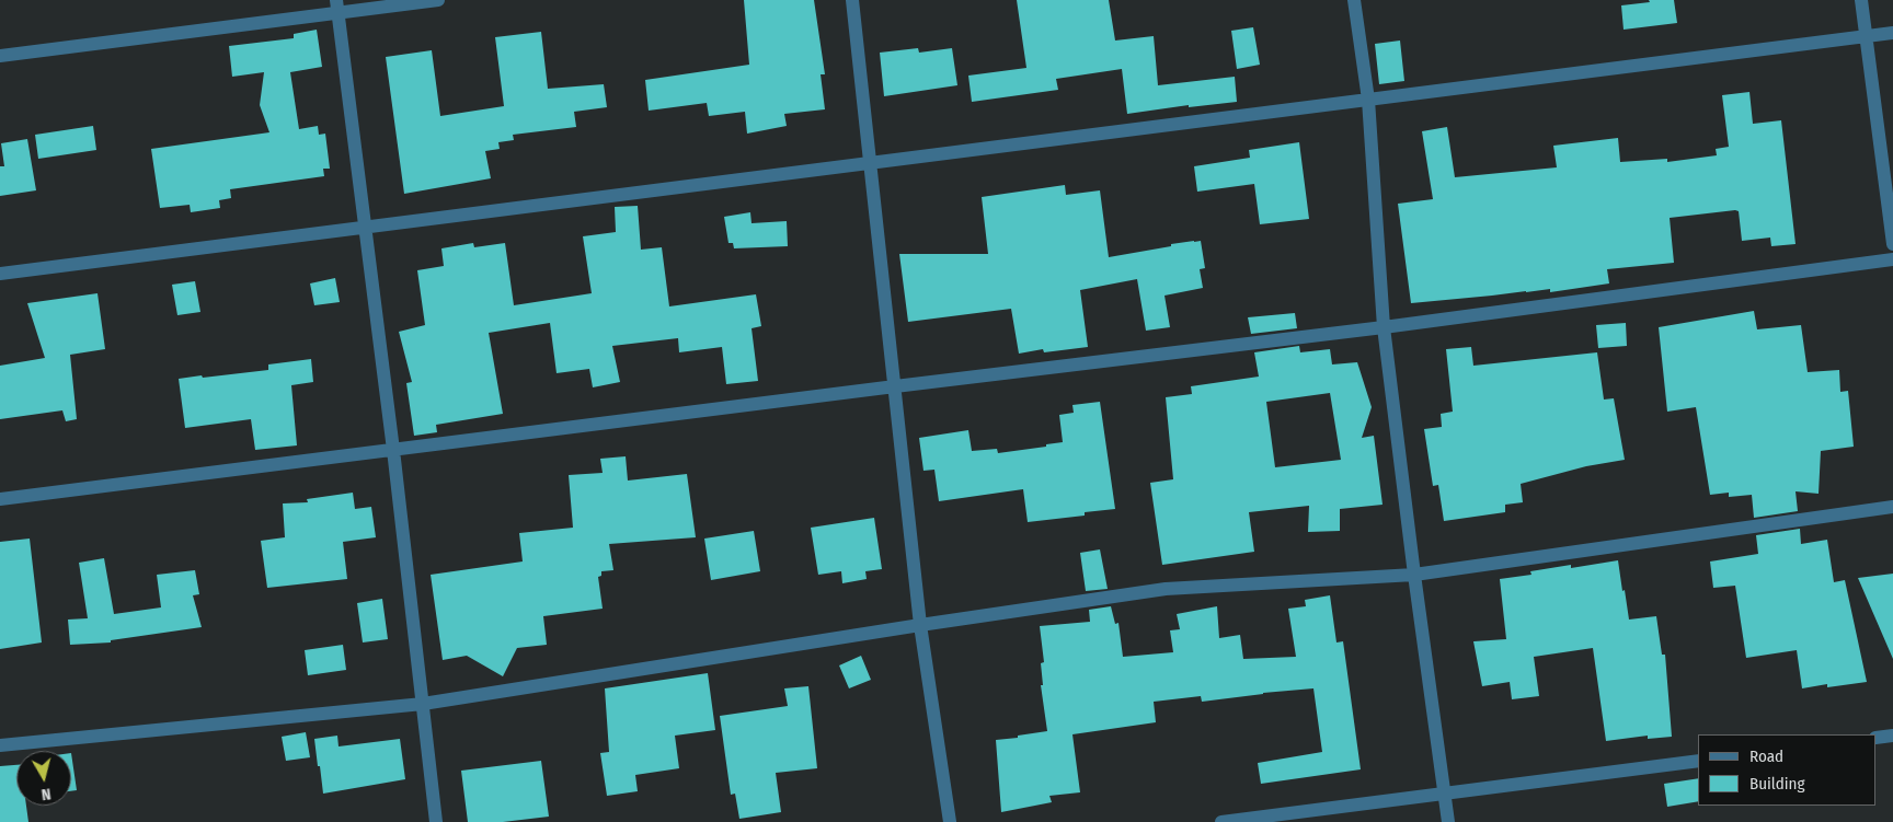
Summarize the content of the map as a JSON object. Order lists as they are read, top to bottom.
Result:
{
  "legend": ["Road", "Building"],
  "north": "bottom"
}
